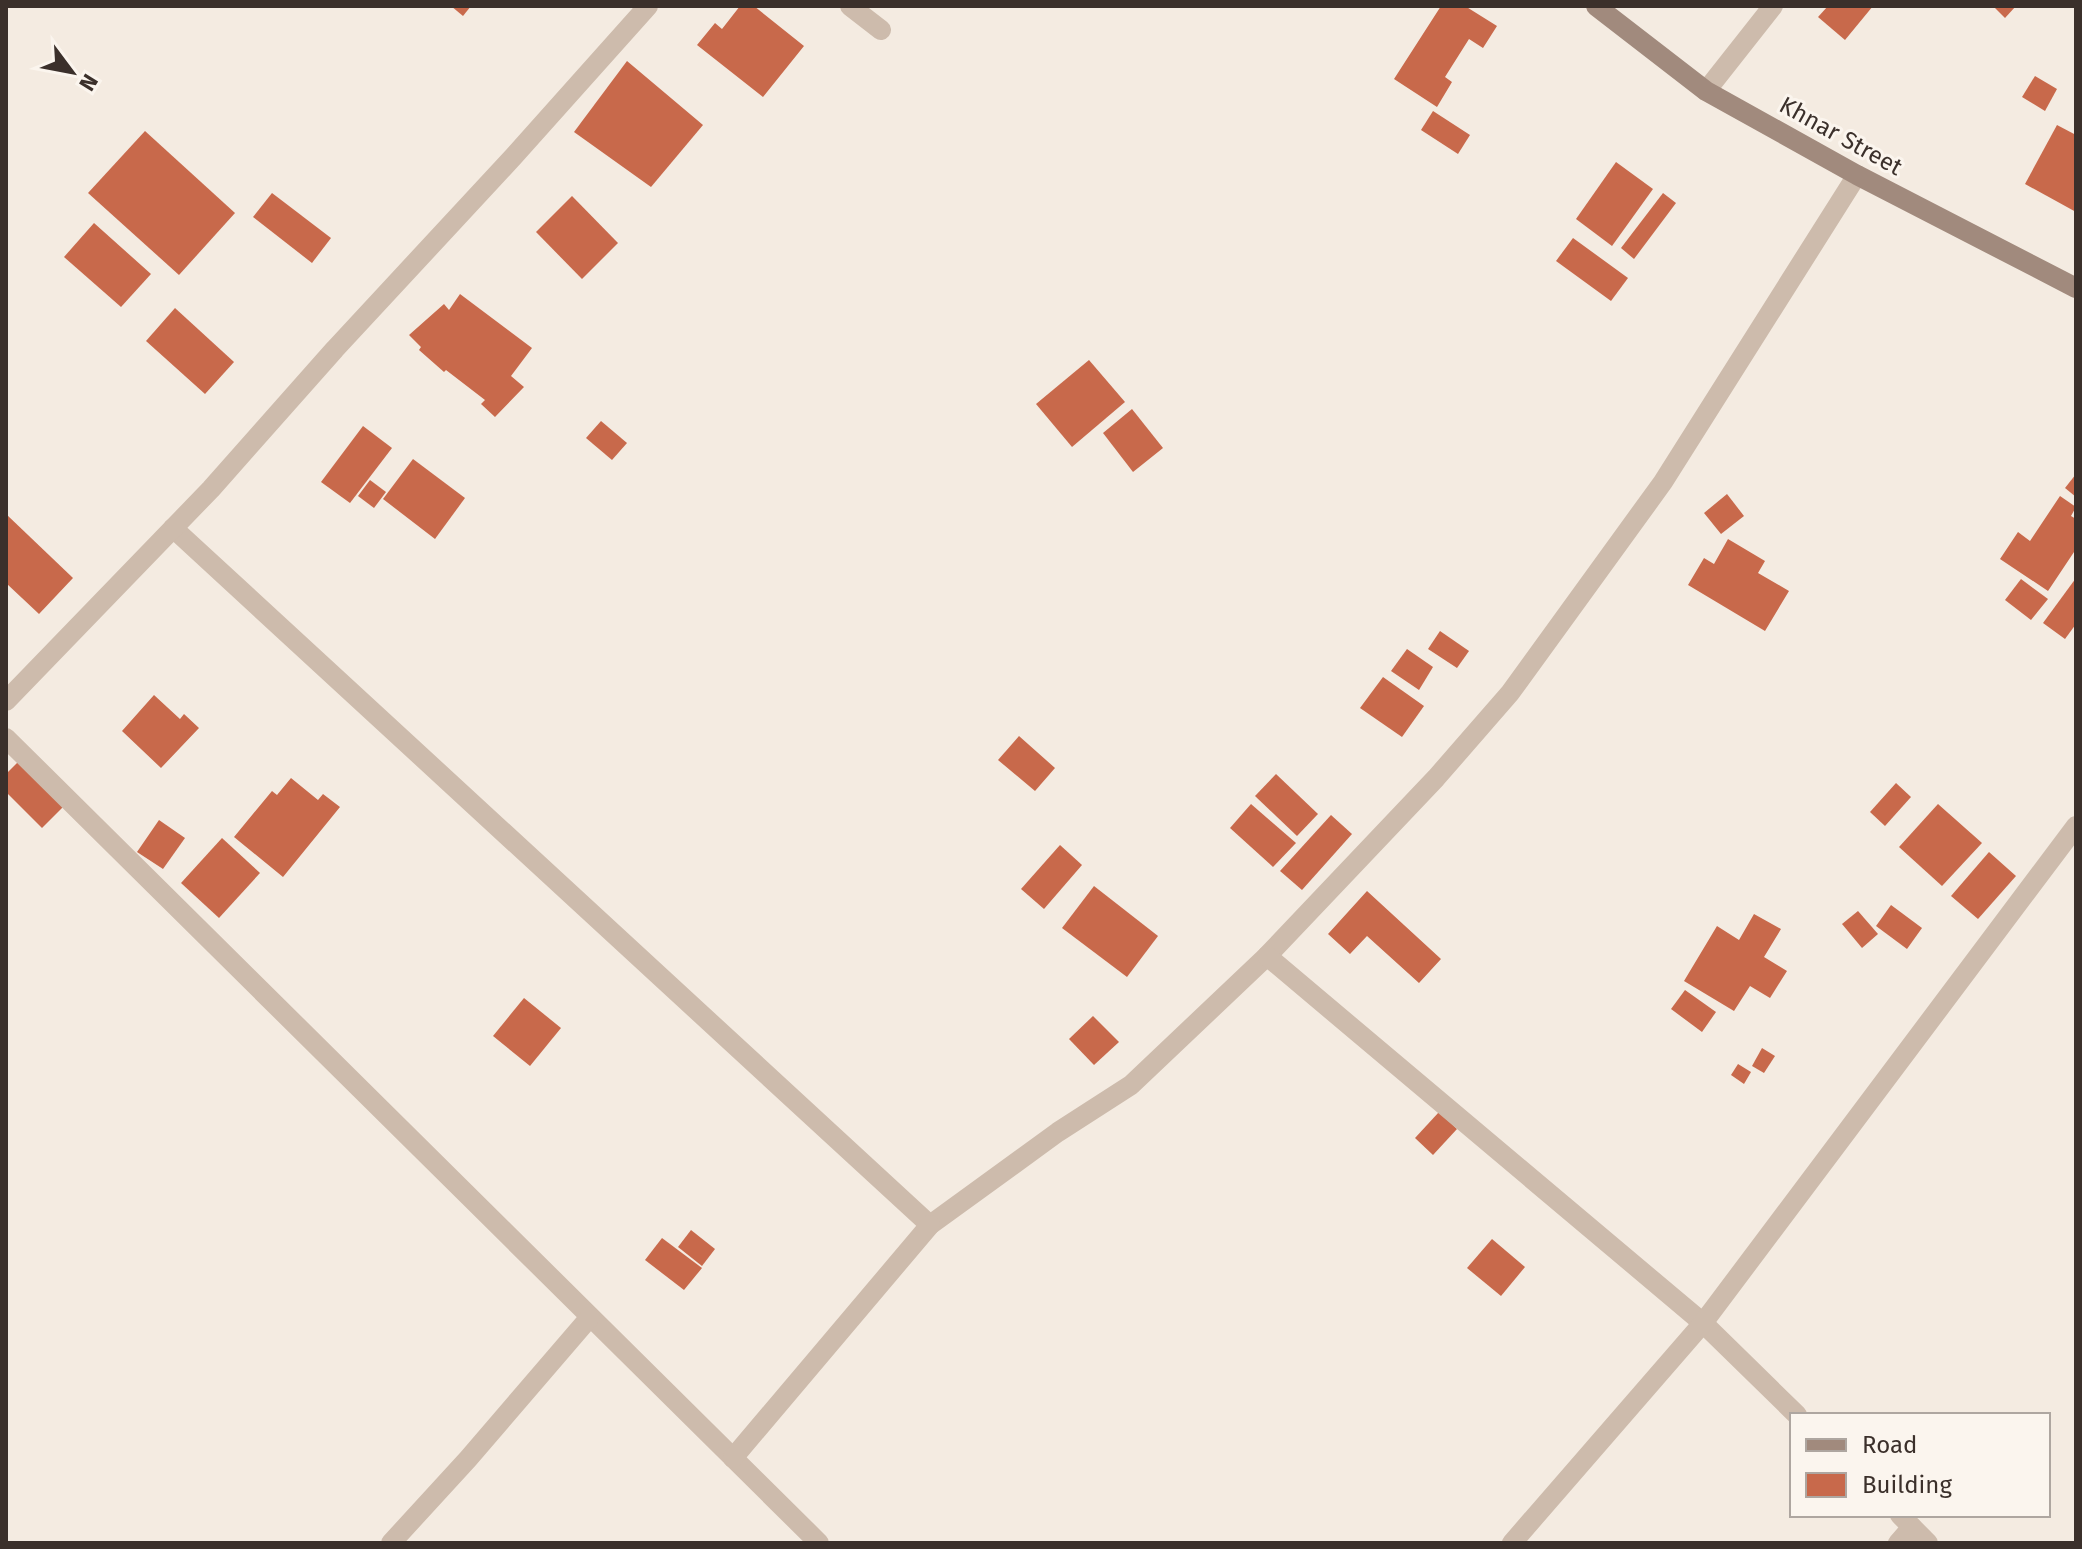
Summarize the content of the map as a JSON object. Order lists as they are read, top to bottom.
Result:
{
  "streets": {
    "street": ["Khnar Street"]
  },
  "legend": ["Road", "Building"],
  "north": "bottom right"
}
